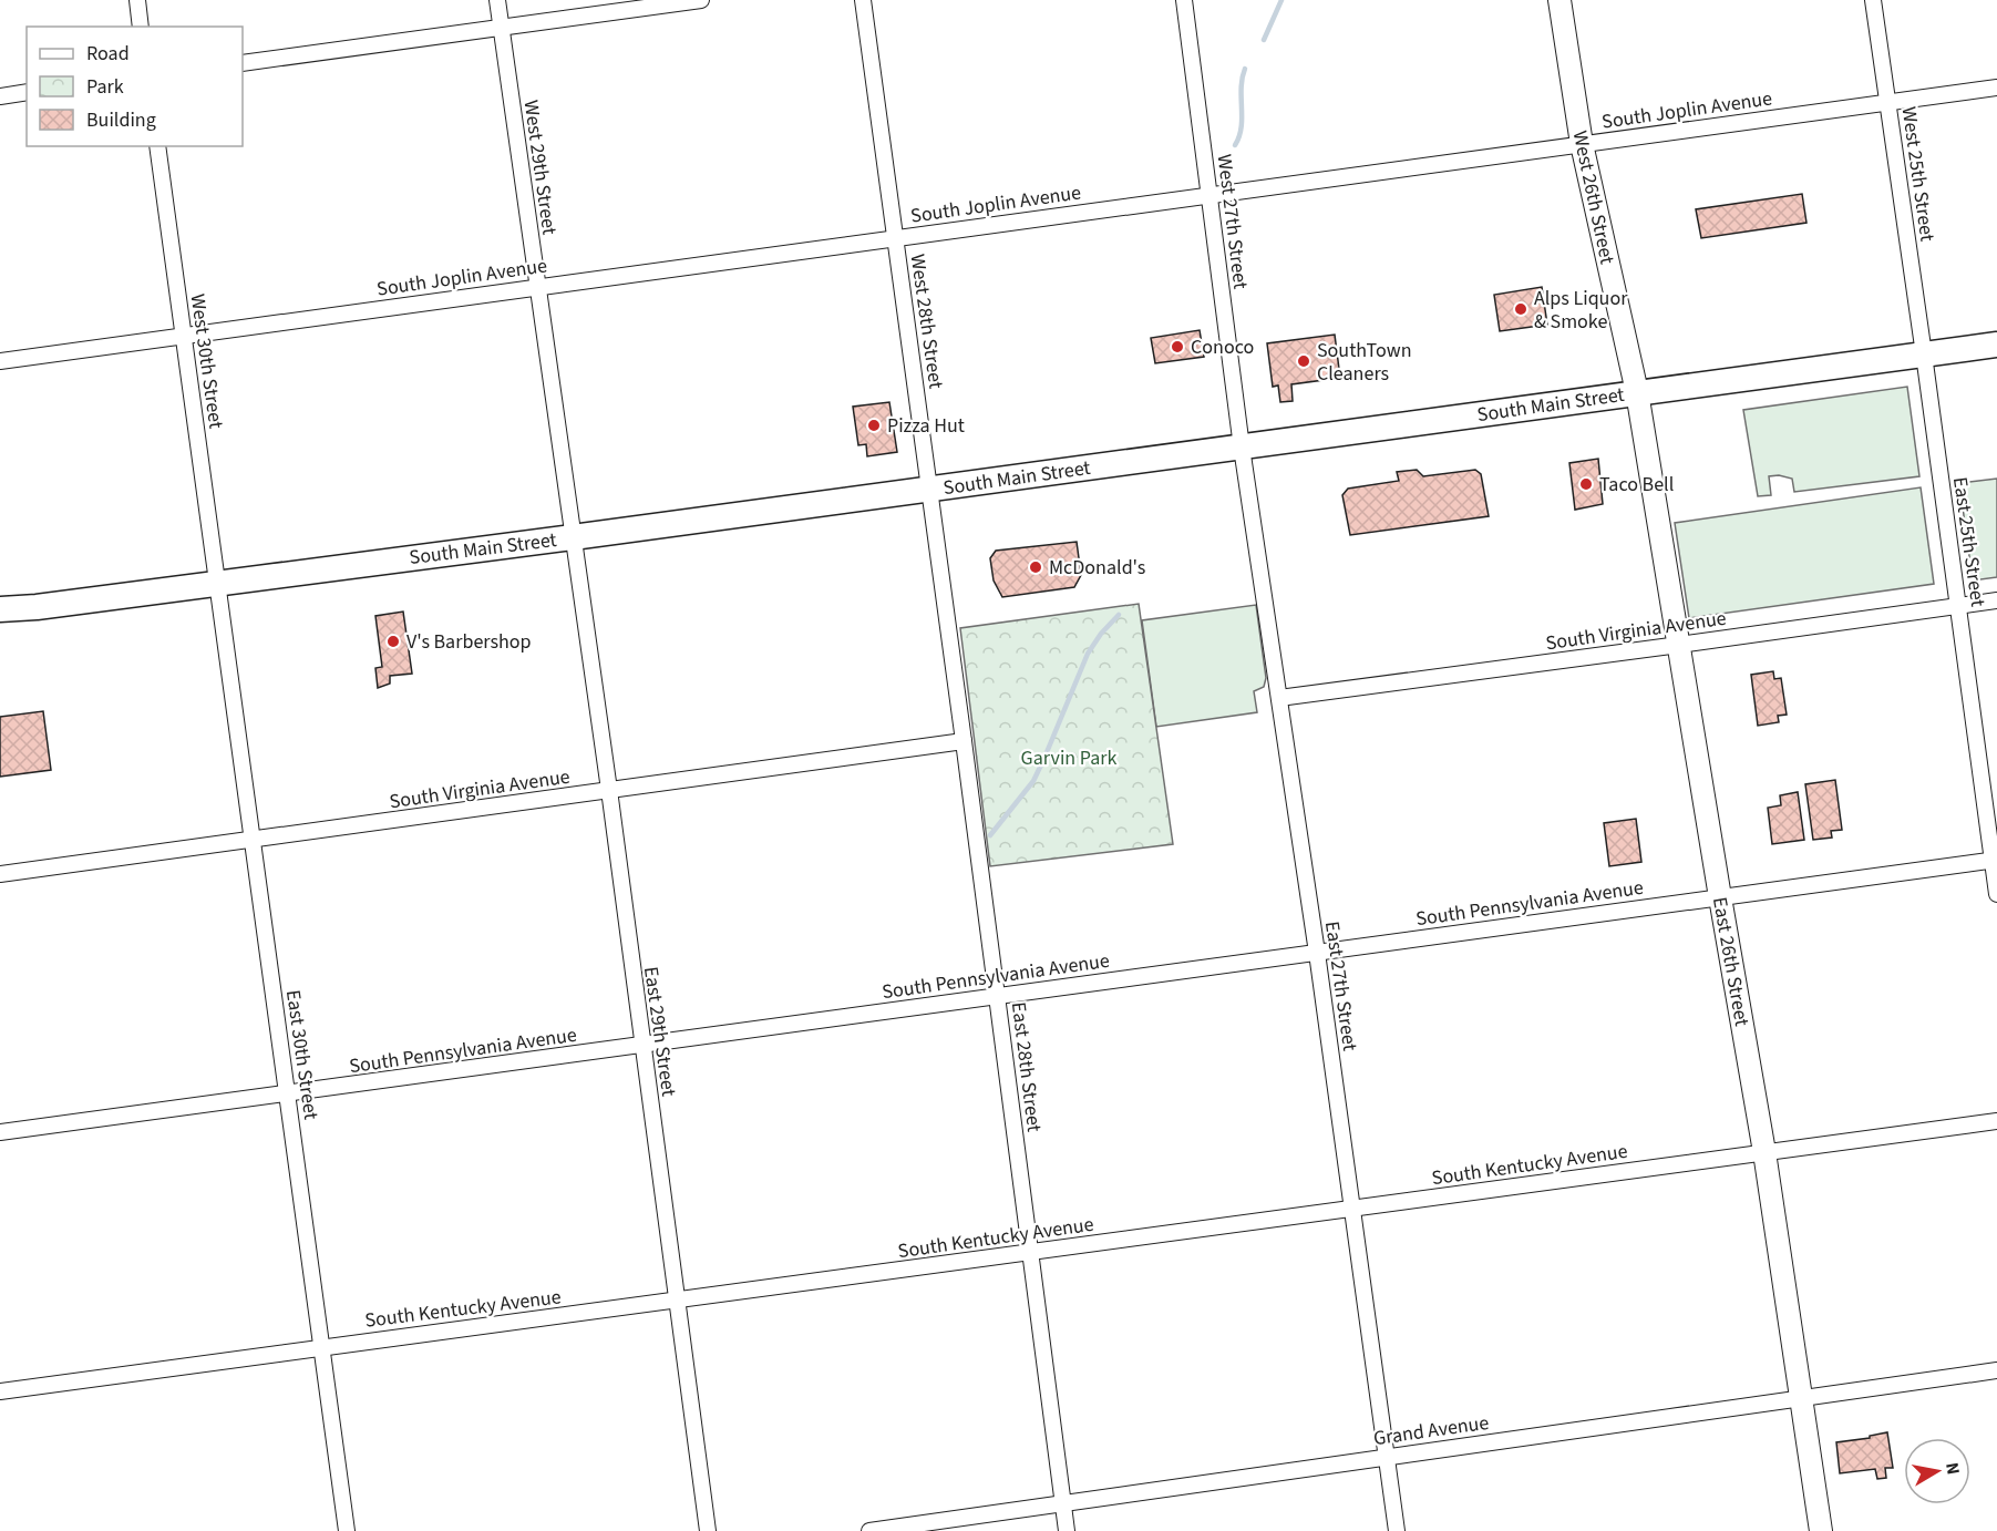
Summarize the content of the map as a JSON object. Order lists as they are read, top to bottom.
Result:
{
  "streets": {
    "main road": ["South Main Street"],
    "street": [
      "South Joplin Avenue",
      "West 29th Street",
      "West 25th Street",
      "West 26th Street",
      "West 27th Street",
      "West 28th Street",
      "West 30th Street",
      "East 25th Street",
      "South Virginia Avenue",
      "South Pennsylvania Avenue",
      "East 26th Street",
      "East 27th Street",
      "East 29th Street",
      "East 30th Street",
      "East 28th Street",
      "South Kentucky Avenue",
      "Grand Avenue"
    ]
  },
  "crossings": [
    ["South Joplin Avenue", "West 29th Street"],
    ["South Joplin Avenue", "West 25th Street"],
    ["South Joplin Avenue", "West 26th Street"],
    ["South Joplin Avenue", "West 27th Street"],
    ["South Joplin Avenue", "West 28th Street"],
    ["South Joplin Avenue", "West 30th Street"],
    ["West 29th Street", "South Main Street"],
    ["West 29th Street", "East 29th Street"],
    ["West 25th Street", "South Main Street"],
    ["West 25th Street", "East 25th Street"],
    ["West 26th Street", "South Main Street"],
    ["West 26th Street", "East 26th Street"],
    ["West 27th Street", "South Main Street"],
    ["West 27th Street", "East 27th Street"],
    ["West 28th Street", "South Main Street"],
    ["West 28th Street", "East 28th Street"],
    ["West 30th Street", "South Main Street"],
    ["West 30th Street", "East 30th Street"],
    ["South Main Street", "East 25th Street"],
    ["South Main Street", "East 26th Street"],
    ["South Main Street", "East 27th Street"],
    ["South Main Street", "East 29th Street"],
    ["South Main Street", "East 30th Street"],
    ["South Main Street", "East 28th Street"],
    ["East 25th Street", "South Virginia Avenue"],
    ["East 25th Street", "South Pennsylvania Avenue"],
    ["South Virginia Avenue", "East 26th Street"],
    ["South Virginia Avenue", "East 27th Street"],
    ["South Virginia Avenue", "East 29th Street"],
    ["South Virginia Avenue", "East 30th Street"],
    ["South Virginia Avenue", "East 28th Street"],
    ["South Pennsylvania Avenue", "East 26th Street"],
    ["South Pennsylvania Avenue", "East 27th Street"],
    ["South Pennsylvania Avenue", "East 29th Street"],
    ["South Pennsylvania Avenue", "East 30th Street"],
    ["South Pennsylvania Avenue", "East 28th Street"],
    ["East 26th Street", "South Kentucky Avenue"],
    ["East 26th Street", "Grand Avenue"],
    ["East 27th Street", "South Kentucky Avenue"],
    ["East 27th Street", "Grand Avenue"],
    ["East 29th Street", "South Kentucky Avenue"],
    ["East 30th Street", "South Kentucky Avenue"],
    ["East 28th Street", "South Kentucky Avenue"],
    ["East 28th Street", "Grand Avenue"]
  ],
  "parks": ["Garvin Park"],
  "places": [
    "Alps Liquor & Smoke",
    "Conoco",
    "SouthTown Cleaners",
    "Pizza Hut",
    "Taco Bell",
    "McDonald's",
    "V's Barbershop"
  ],
  "legend": ["Road", "Park", "Building"],
  "north": "right"
}
